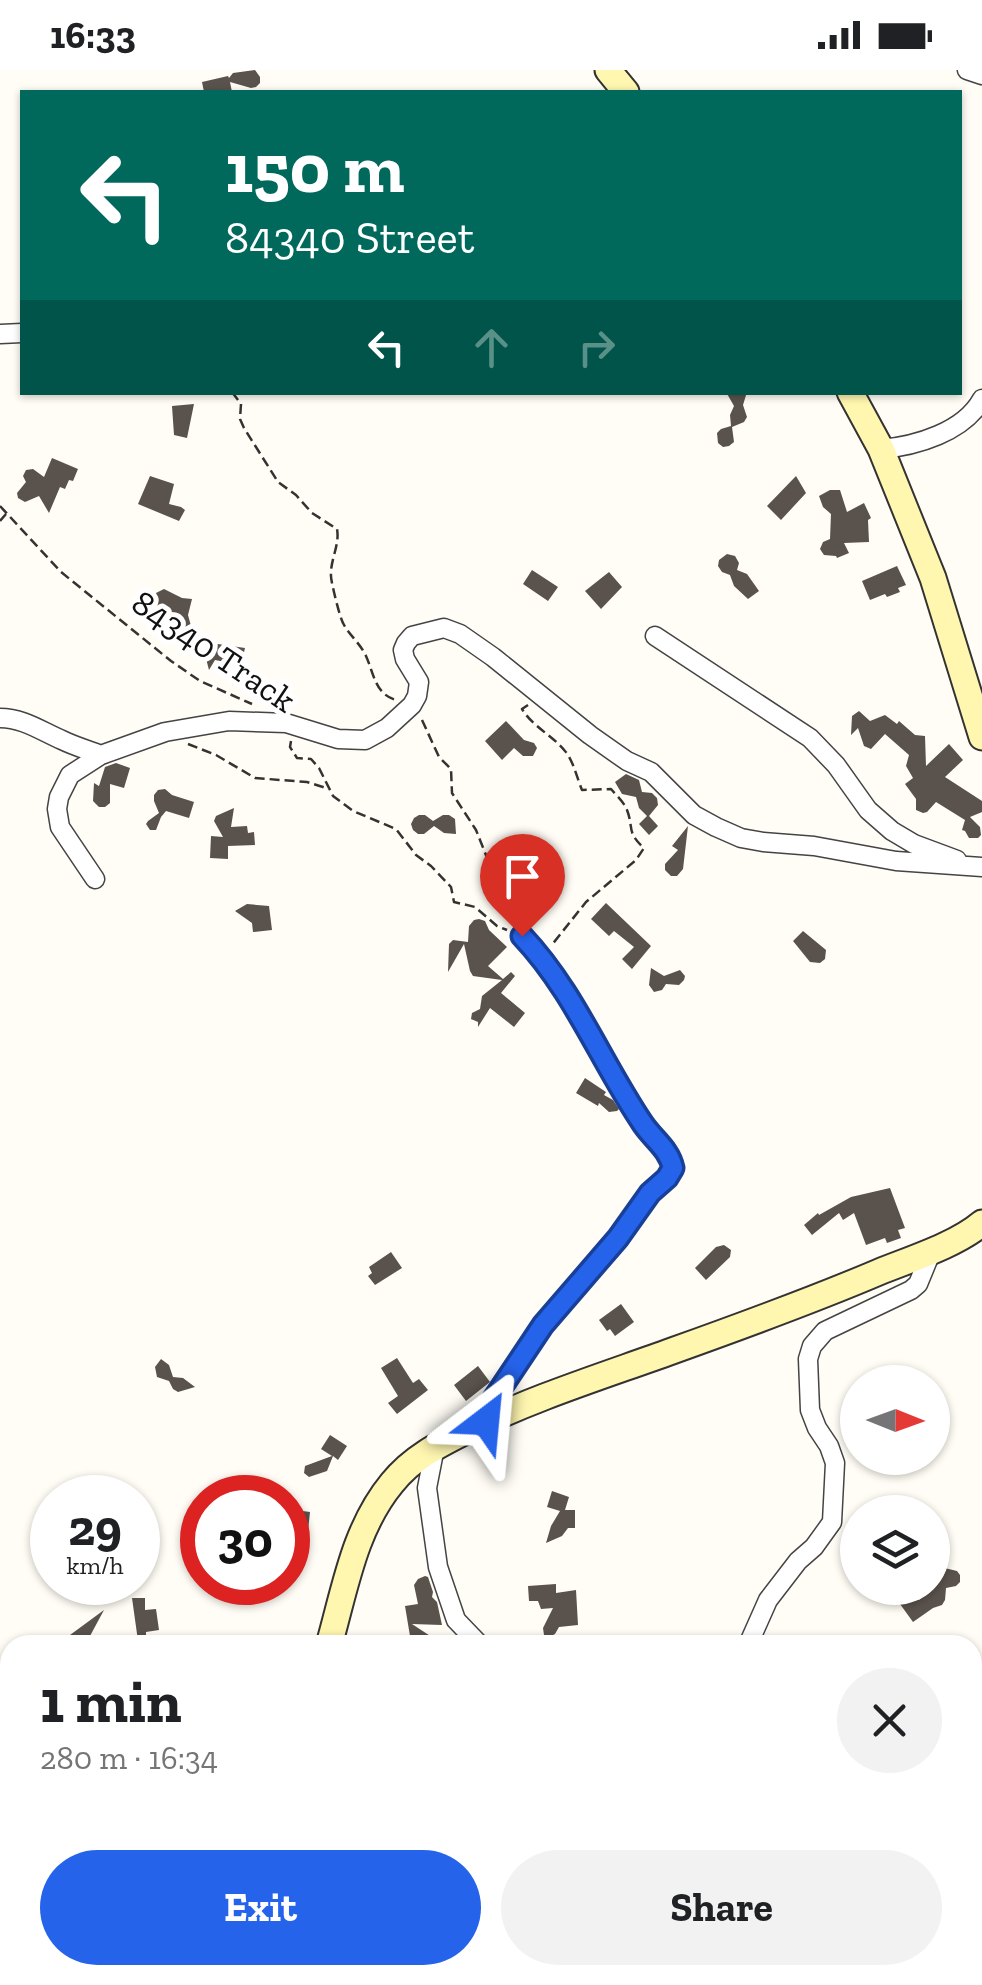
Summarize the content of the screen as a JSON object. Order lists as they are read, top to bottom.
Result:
{
  "streets": {
    "path": ["84340 Track"]
  },
  "north": "right",
  "page": {
    "status": "16:33",
    "turn": ["150 m", "84340 Street"],
    "speed": "29 km/h",
    "limit": "30",
    "heading": ["1 min", "280 m · 16:34"],
    "buttons": ["Exit", "Share"]
  }
}
